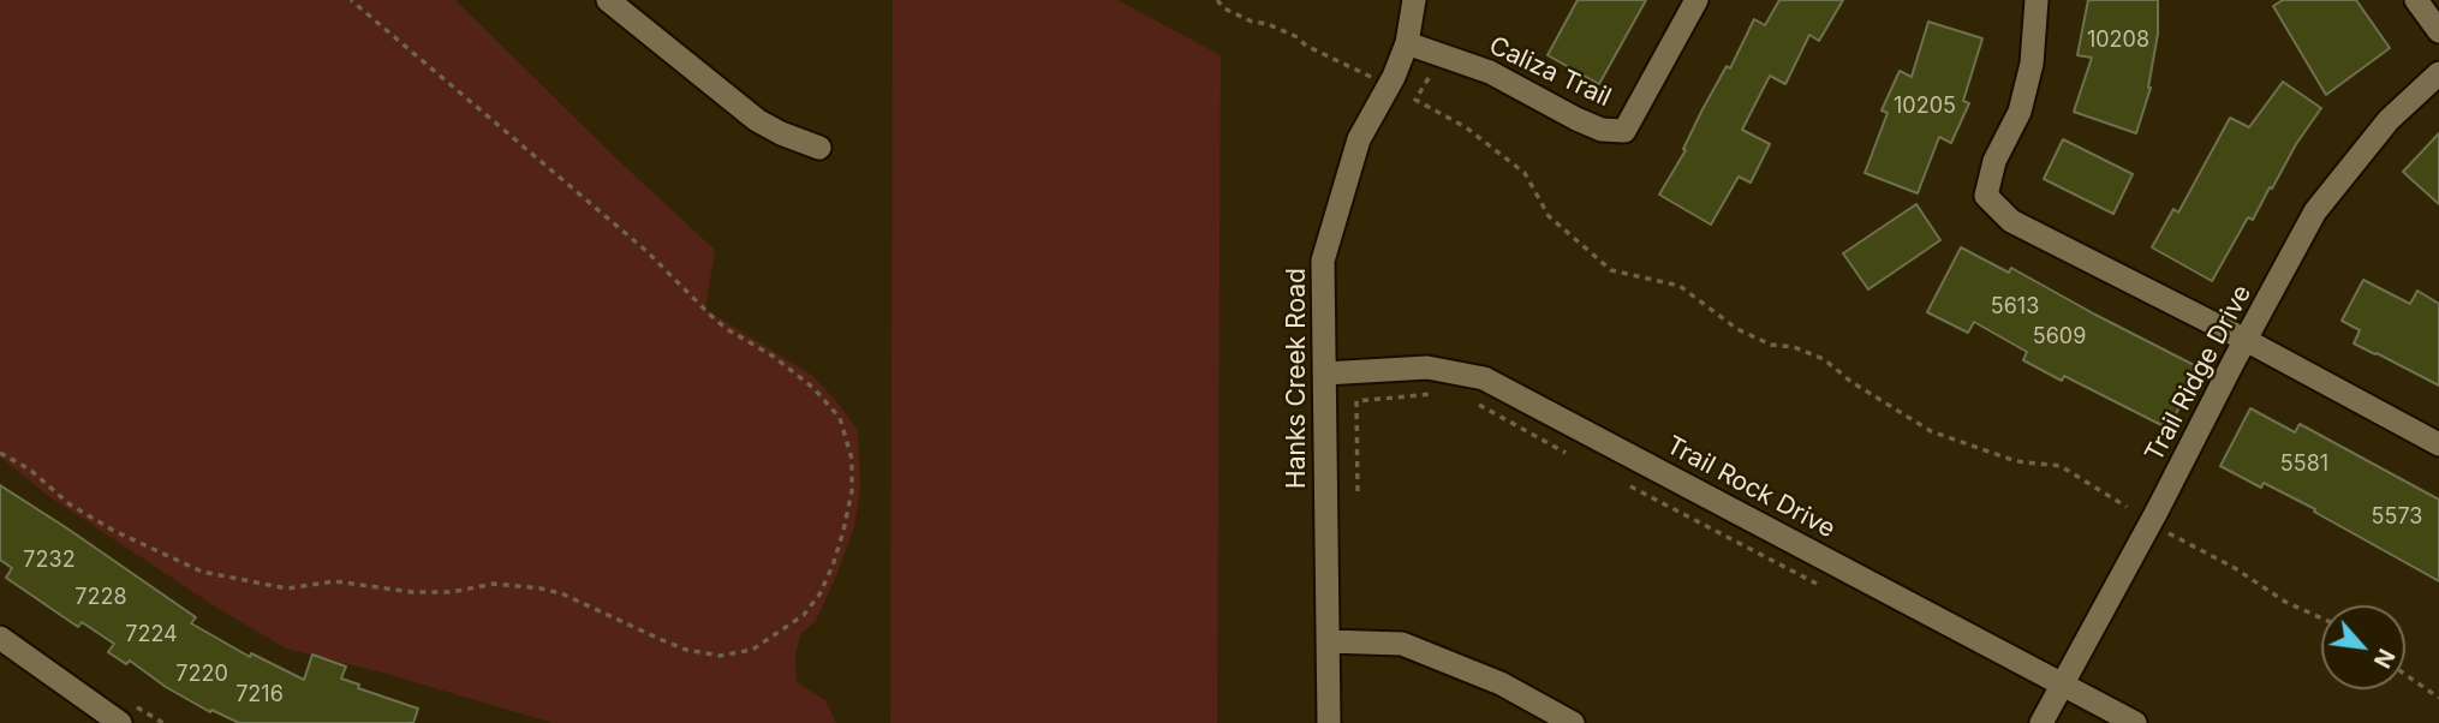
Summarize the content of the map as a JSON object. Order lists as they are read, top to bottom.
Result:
{
  "streets": {
    "street": [
      "Caliza Trail",
      "Trail Ridge Drive",
      "Hanks Creek Road",
      "Trail Rock Drive"
    ]
  },
  "crossings": [
    ["Caliza Trail", "Hanks Creek Road"],
    ["Trail Ridge Drive", "Trail Rock Drive"],
    ["Hanks Creek Road", "Trail Rock Drive"]
  ],
  "house_numbers": [
    "10208",
    "10205",
    "5613",
    "5609",
    "5581",
    "5573",
    "7232",
    "7228",
    "7224",
    "7220",
    "7216"
  ],
  "north": "bottom right"
}
